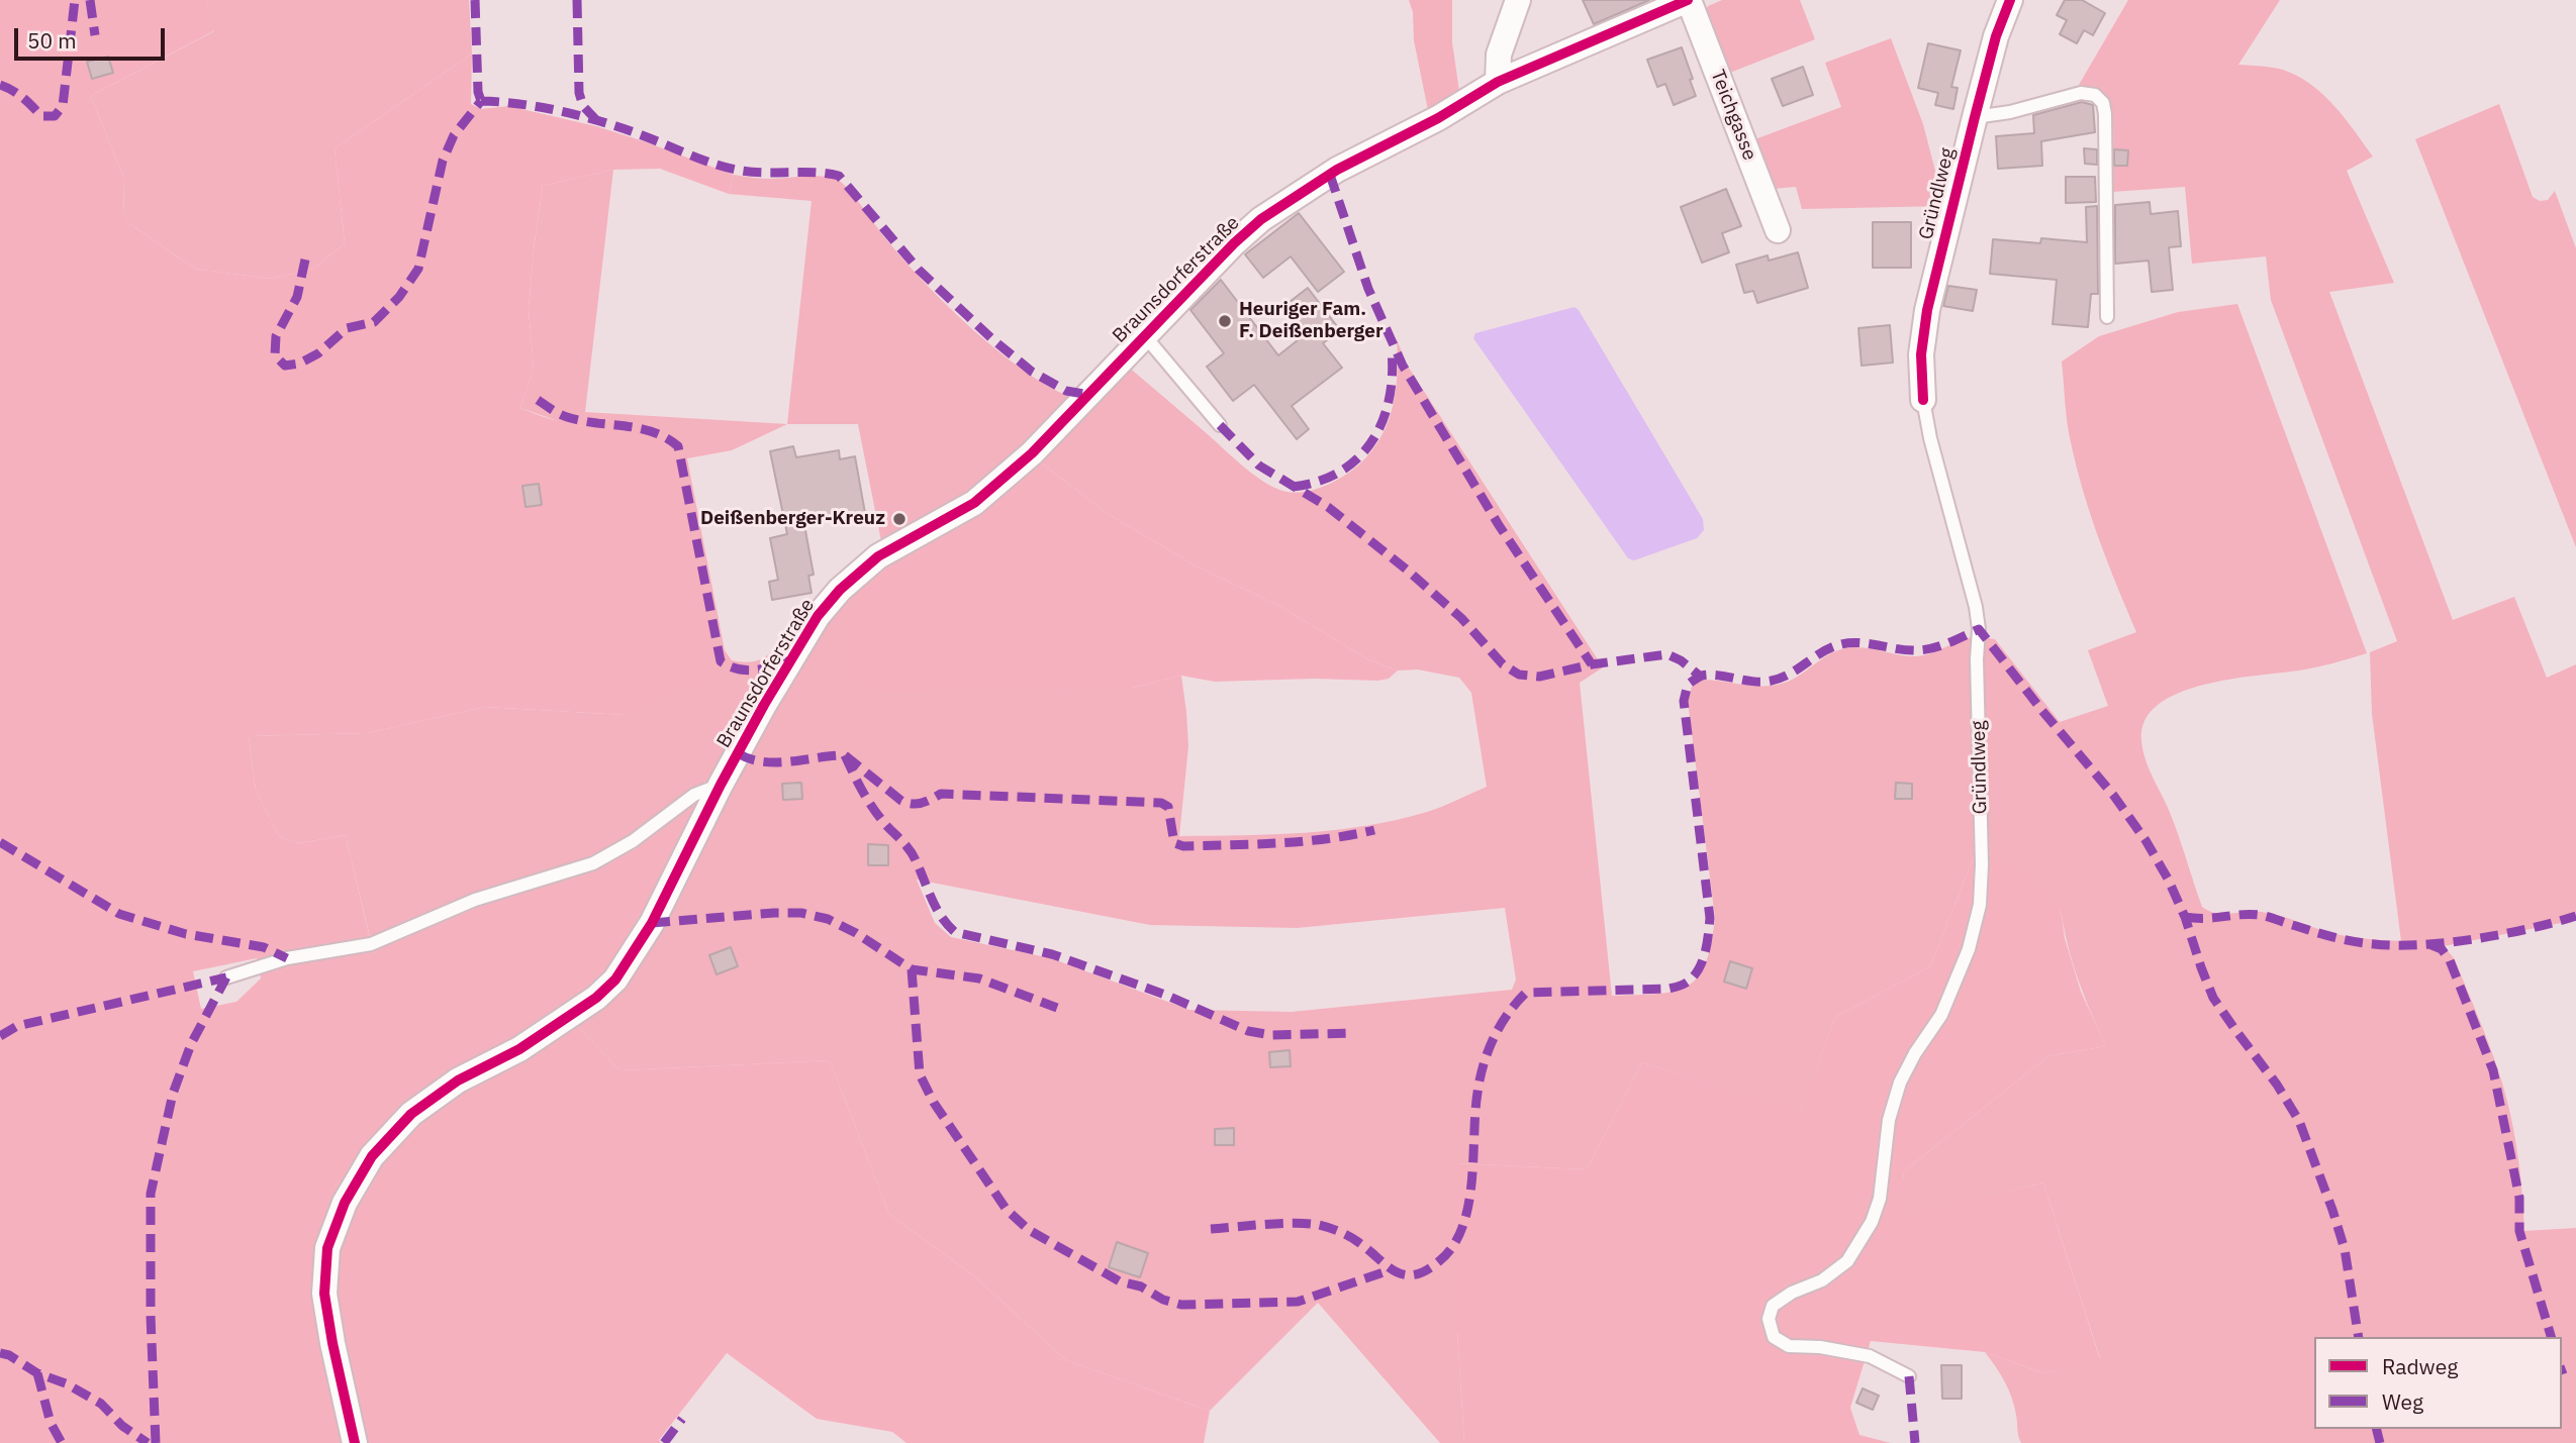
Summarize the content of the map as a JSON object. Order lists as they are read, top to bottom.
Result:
{
  "streets": {
    "street": ["Teichgasse", "Gründlweg", "Braunsdorferstraße"]
  },
  "crossings": [
    ["Teichgasse", "Braunsdorferstraße"]
  ],
  "places": ["Heuriger Fam. F. Deißenberger", "Deißenberger-Kreuz"],
  "legend": ["Radweg", "Weg"],
  "scale_bar": "50 m"
}
